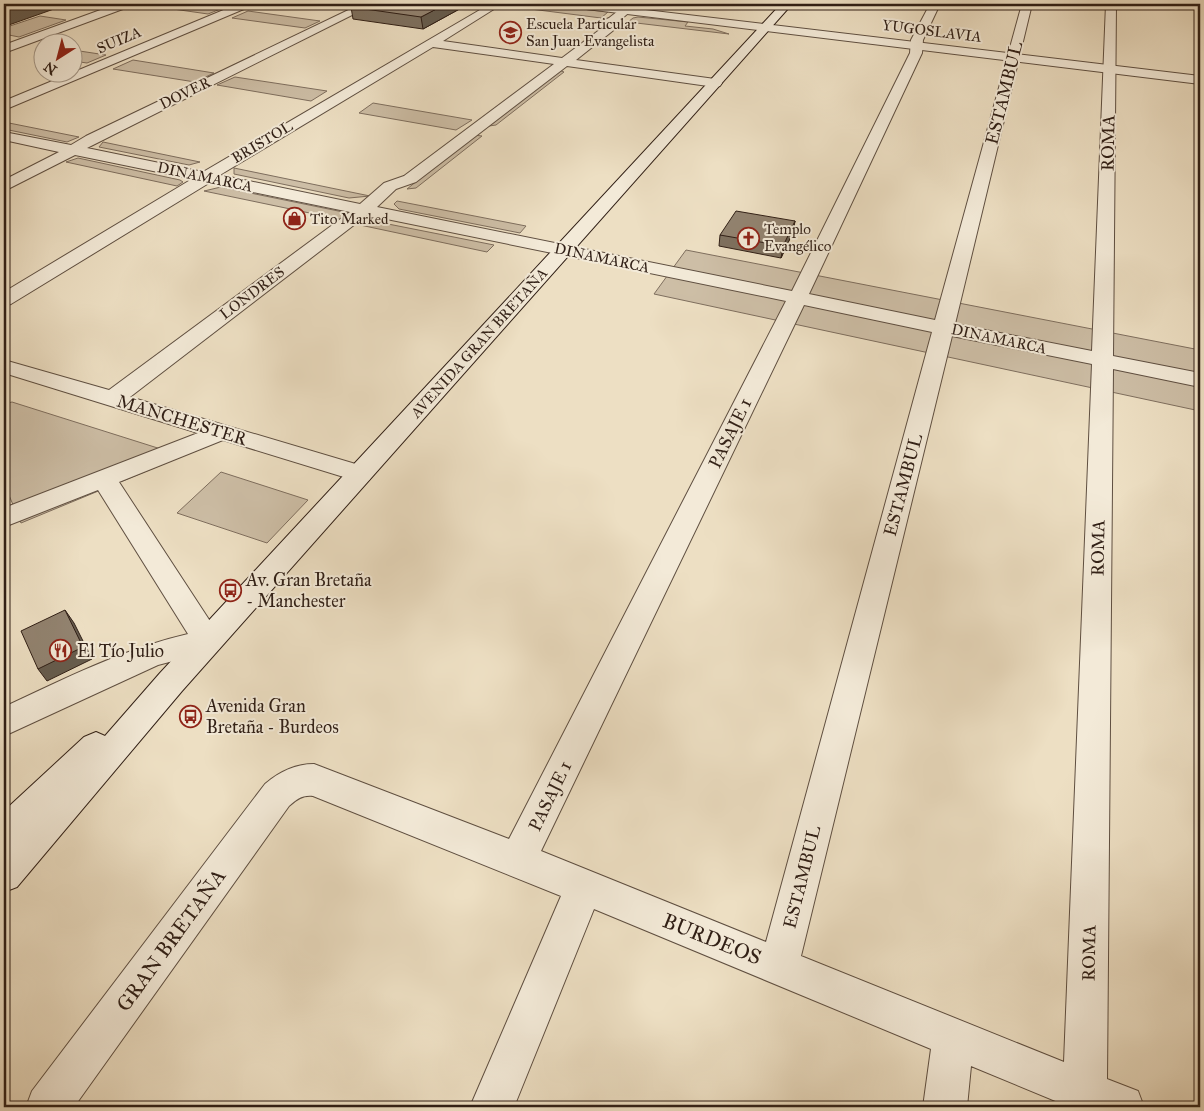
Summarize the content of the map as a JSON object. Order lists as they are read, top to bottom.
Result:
{
  "streets": {
    "street": [
      "YUGOSLAVIA",
      "SUIZA",
      "DOVER",
      "ESTAMBUL",
      "BRISTOL",
      "ROMA",
      "DINAMARCA",
      "LONDRES",
      "AVENIDA GRAN BRETAÑA",
      "MANCHESTER",
      "PASAJE 1",
      "BURDEOS",
      "GRAN BRETAÑA"
    ]
  },
  "crossings": [
    ["YUGOSLAVIA", "ESTAMBUL"],
    ["YUGOSLAVIA", "ROMA"],
    ["YUGOSLAVIA", "LONDRES"],
    ["YUGOSLAVIA", "AVENIDA GRAN BRETAÑA"],
    ["YUGOSLAVIA", "PASAJE 1"],
    ["DOVER", "DINAMARCA"],
    ["ESTAMBUL", "DINAMARCA"],
    ["ESTAMBUL", "BURDEOS"],
    ["BRISTOL", "DINAMARCA"],
    ["ROMA", "DINAMARCA"],
    ["ROMA", "BURDEOS"],
    ["DINAMARCA", "LONDRES"],
    ["DINAMARCA", "AVENIDA GRAN BRETAÑA"],
    ["DINAMARCA", "PASAJE 1"],
    ["LONDRES", "MANCHESTER"],
    ["AVENIDA GRAN BRETAÑA", "MANCHESTER"],
    ["PASAJE 1", "BURDEOS"],
    ["BURDEOS", "GRAN BRETAÑA"]
  ],
  "places": {
    "school or university": ["Escuela Particular San Juan Evangelista"],
    "shop": ["Tito Marked"],
    "church": ["Templo Evangélico"],
    "bus stop": ["Av. Gran Bretaña - Manchester", "Avenida Gran Bretaña - Burdeos"],
    "restaurant": ["El Tío Julio"]
  },
  "north": "bottom left"
}
